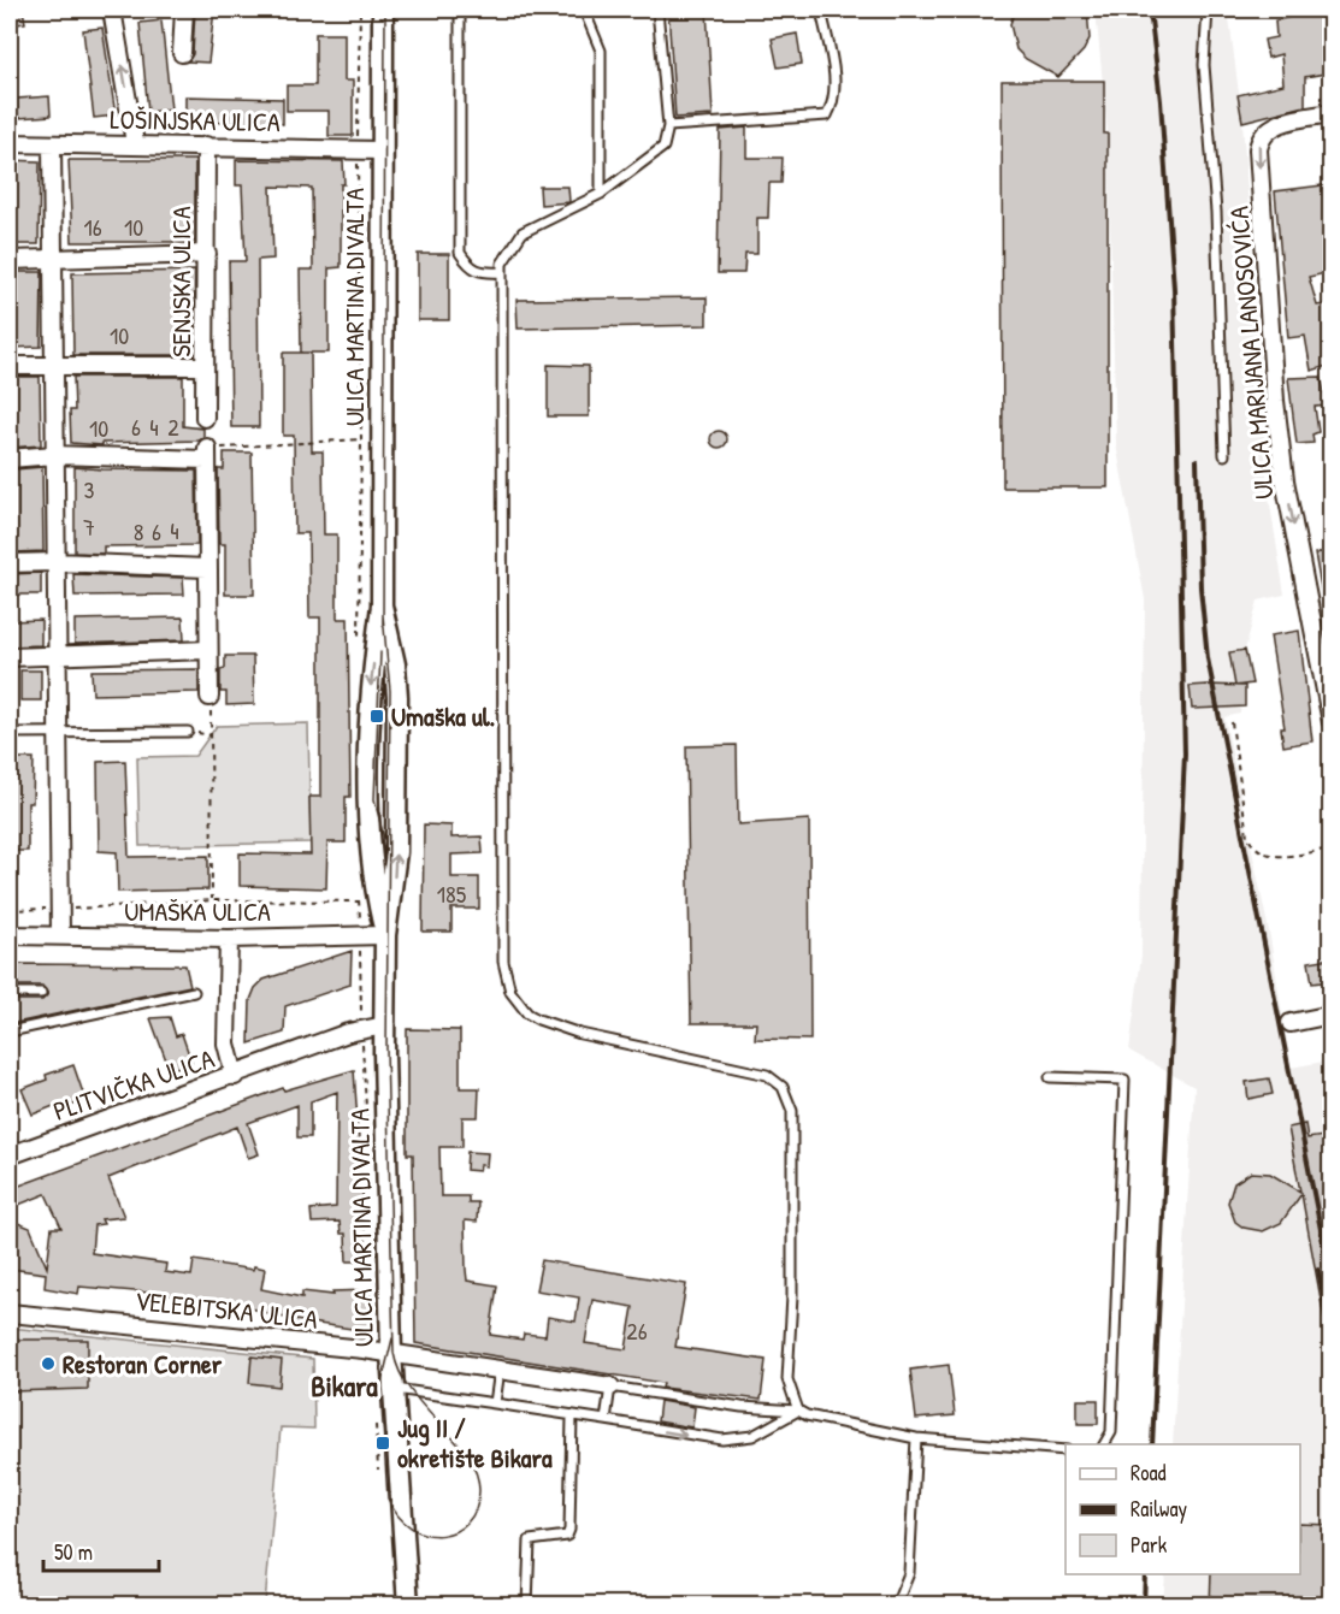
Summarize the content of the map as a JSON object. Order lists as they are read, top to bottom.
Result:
{
  "streets": {
    "street": [
      "LOŠINJSKA ULICA",
      "SENJSKA ULICA",
      "ULICA MARTINA DIVALTA",
      "ULICA MARIJANA LANOSOVIĆA",
      "UMAŠKA ULICA",
      "PLITVIČKA ULICA",
      "VELEBITSKA ULICA"
    ]
  },
  "crossings": [
    ["LOŠINJSKA ULICA", "SENJSKA ULICA"],
    ["LOŠINJSKA ULICA", "ULICA MARTINA DIVALTA"],
    ["ULICA MARTINA DIVALTA", "UMAŠKA ULICA"],
    ["ULICA MARTINA DIVALTA", "PLITVIČKA ULICA"],
    ["ULICA MARTINA DIVALTA", "VELEBITSKA ULICA"],
    ["UMAŠKA ULICA", "PLITVIČKA ULICA"]
  ],
  "one_way": ["ULICA MARIJANA LANOSOVIĆA"],
  "districts": ["Bikara"],
  "places": {
    "transit": ["Umaška ul.", "Jug II / okretište Bikara"],
    "other": ["Restoran Corner"]
  },
  "house_numbers": [
    "16",
    "10",
    "10",
    "6",
    "4",
    "2",
    "10",
    "3",
    "7",
    "4",
    "8",
    "6",
    "185",
    "26"
  ],
  "legend": ["Road", "Railway", "Park"],
  "scale_bar": "50 m"
}
